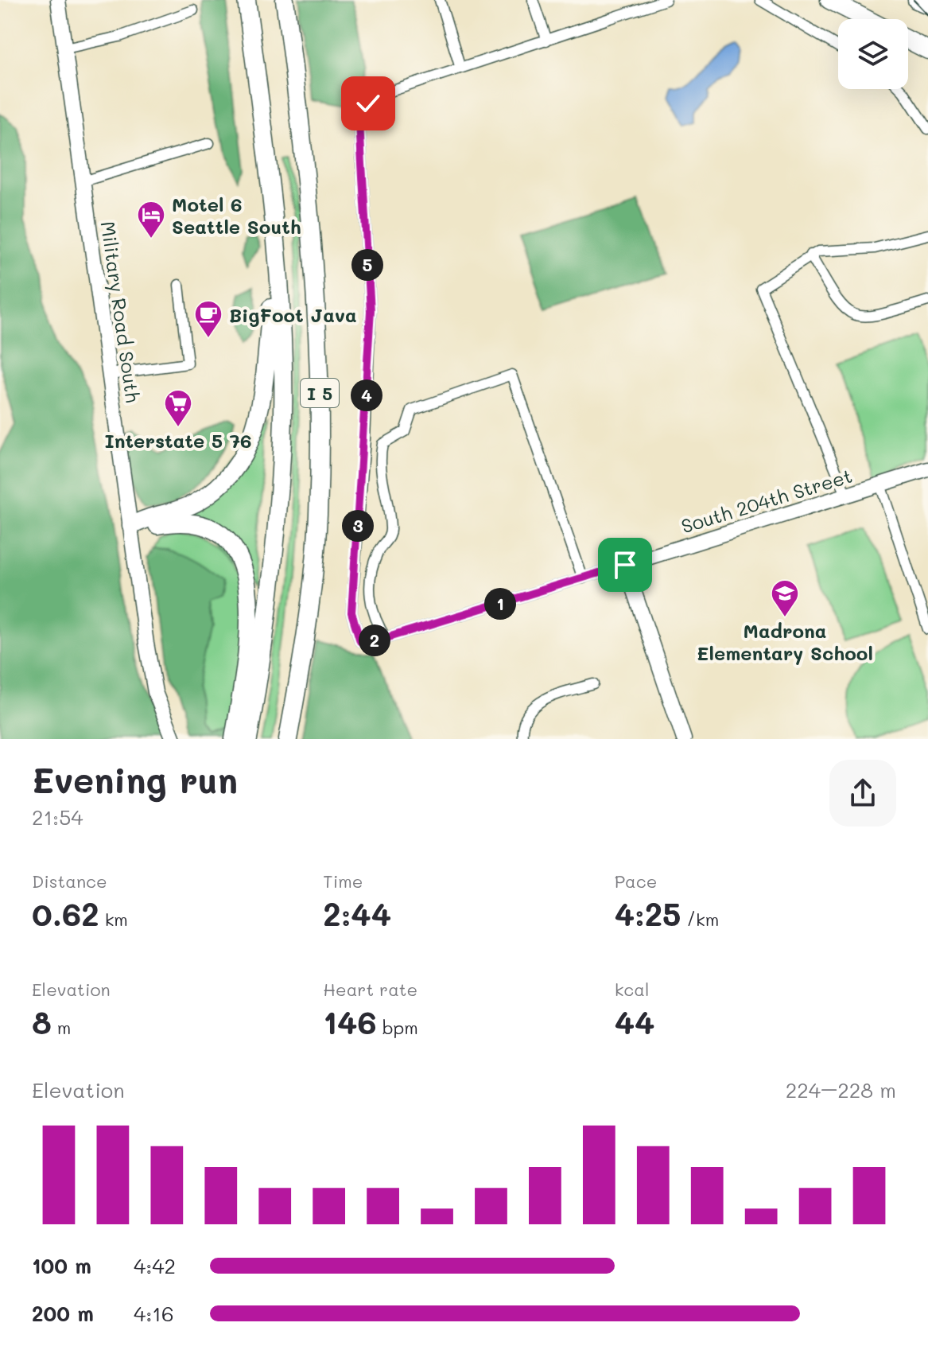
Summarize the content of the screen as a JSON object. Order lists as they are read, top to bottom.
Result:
{
  "streets": {
    "highway": ["I 5"],
    "main road": ["Military Road South", "South 204th Street"]
  },
  "places": {
    "hotel": ["Motel 6 Seattle South"],
    "cafe": ["BigFoot Java"],
    "supermarket": ["Interstate 5 76"],
    "school or university": ["Madrona Elementary School"]
  },
  "page": {
    "pins": [
      "5",
      "4",
      "3",
      "1",
      "2"
    ],
    "heading": ["Evening run", "21:54"],
    "stats": [
      ["Distance", "0.62 km"],
      ["Time", "2:44"],
      ["Pace", "4:25 /km"],
      ["Elevation", "8 m"],
      ["Heart rate", "146 bpm"],
      ["kcal", "44"]
    ],
    "chart": ["Elevation", "224–228 m"],
    "list": [
      {
        "name": "100 m",
        "note": "4:42"
      },
      {
        "name": "200 m",
        "note": "4:16"
      }
    ]
  }
}
